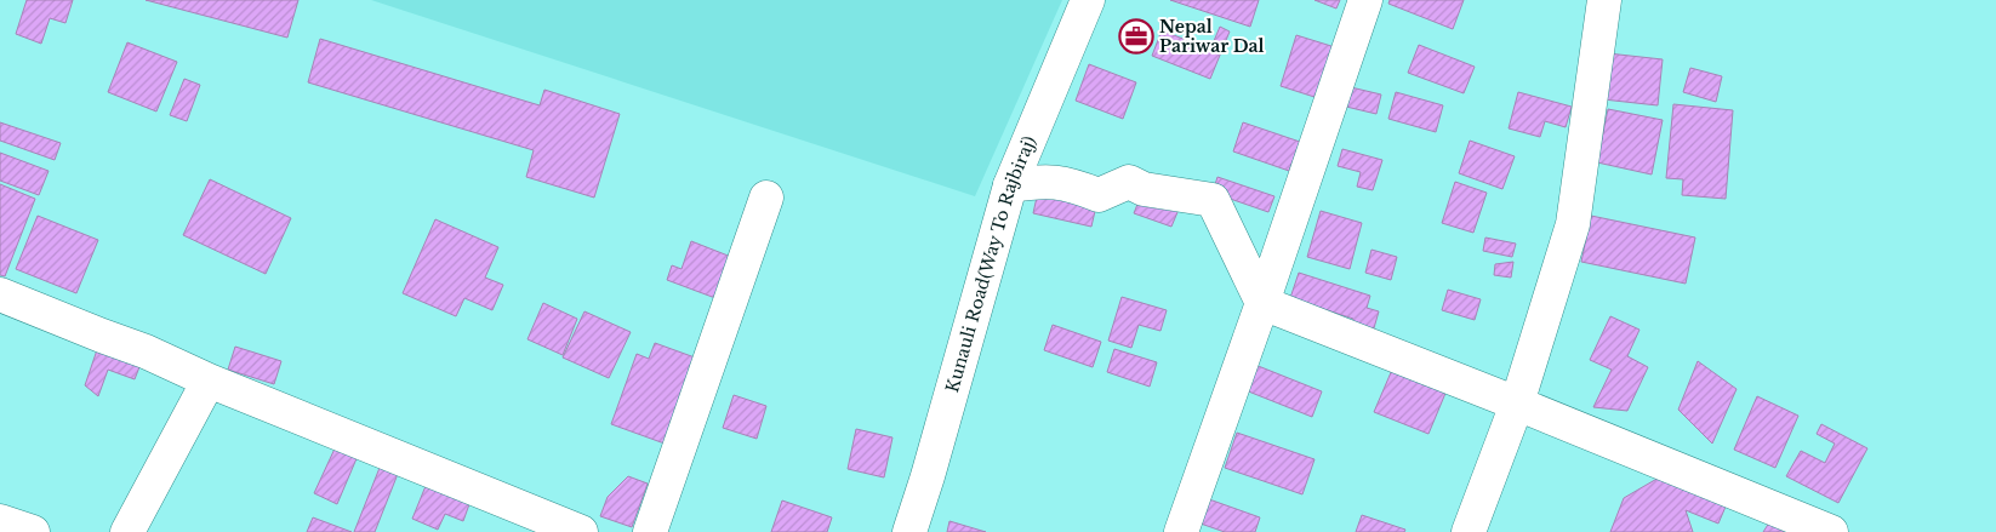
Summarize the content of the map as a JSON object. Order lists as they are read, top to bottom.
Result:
{
  "streets": {
    "street": ["Kunauli Road(Way To Rajbiraj)"]
  },
  "places": {
    "office": ["Nepal Pariwar Dal"]
  }
}
